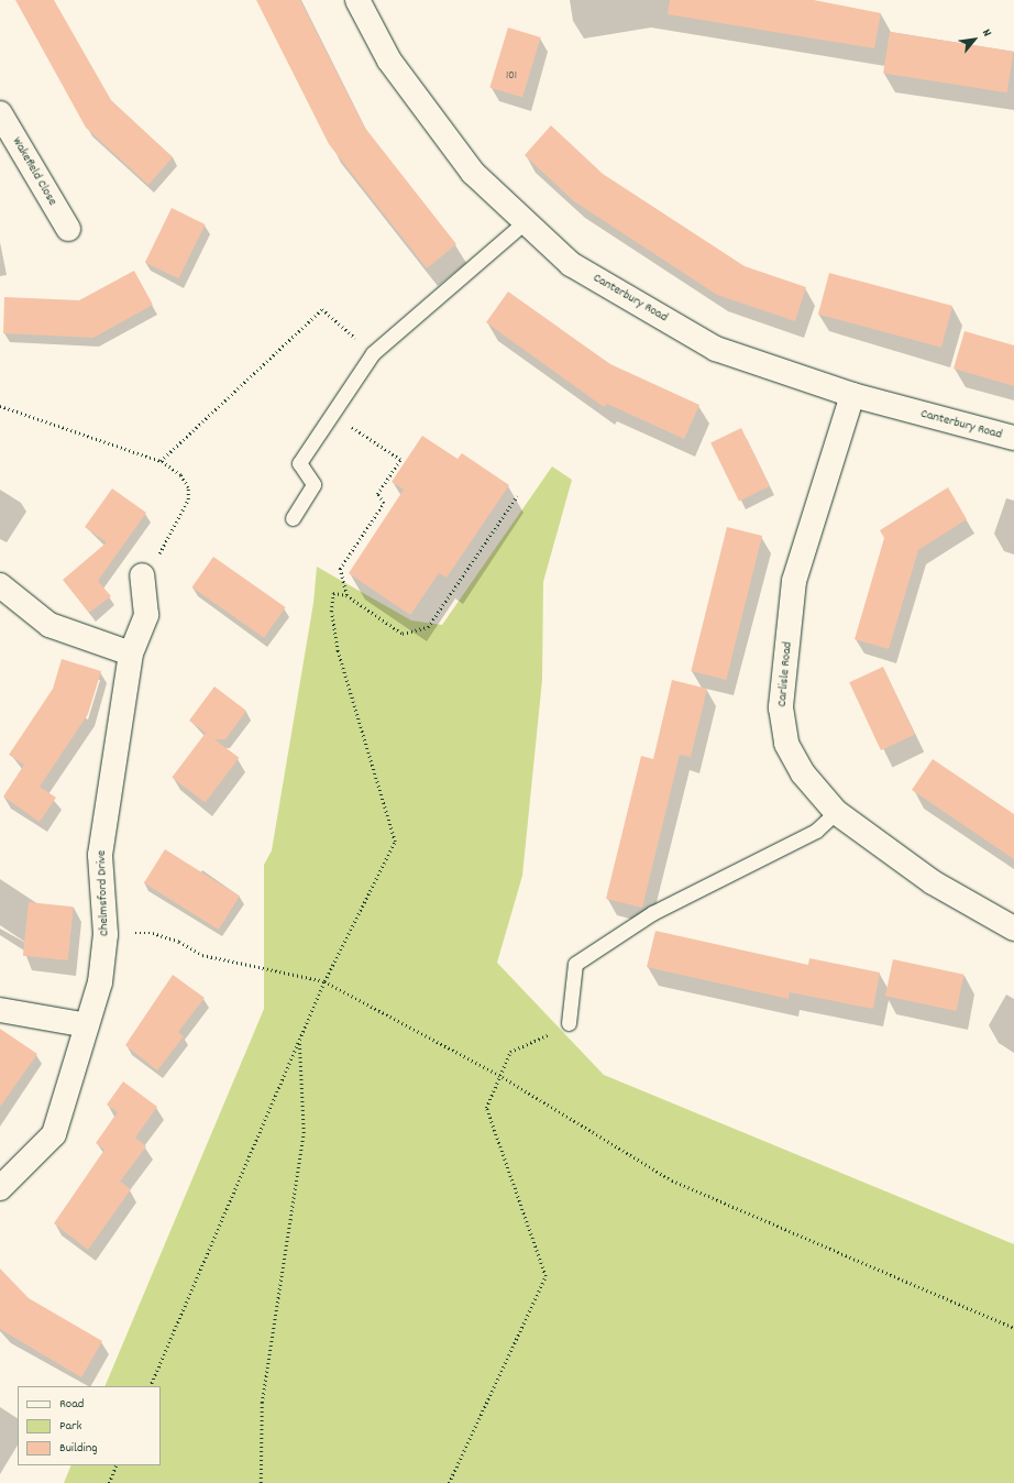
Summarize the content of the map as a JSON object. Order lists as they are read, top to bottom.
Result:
{
  "streets": {
    "street": [
      "Wakefield Close",
      "Canterbury Road",
      "Carlisle Road",
      "Chelmsford Drive"
    ]
  },
  "crossings": [
    ["Canterbury Road", "Carlisle Road"]
  ],
  "house_numbers": ["101"],
  "legend": ["Road", "Park", "Building"],
  "north": "top right"
}
